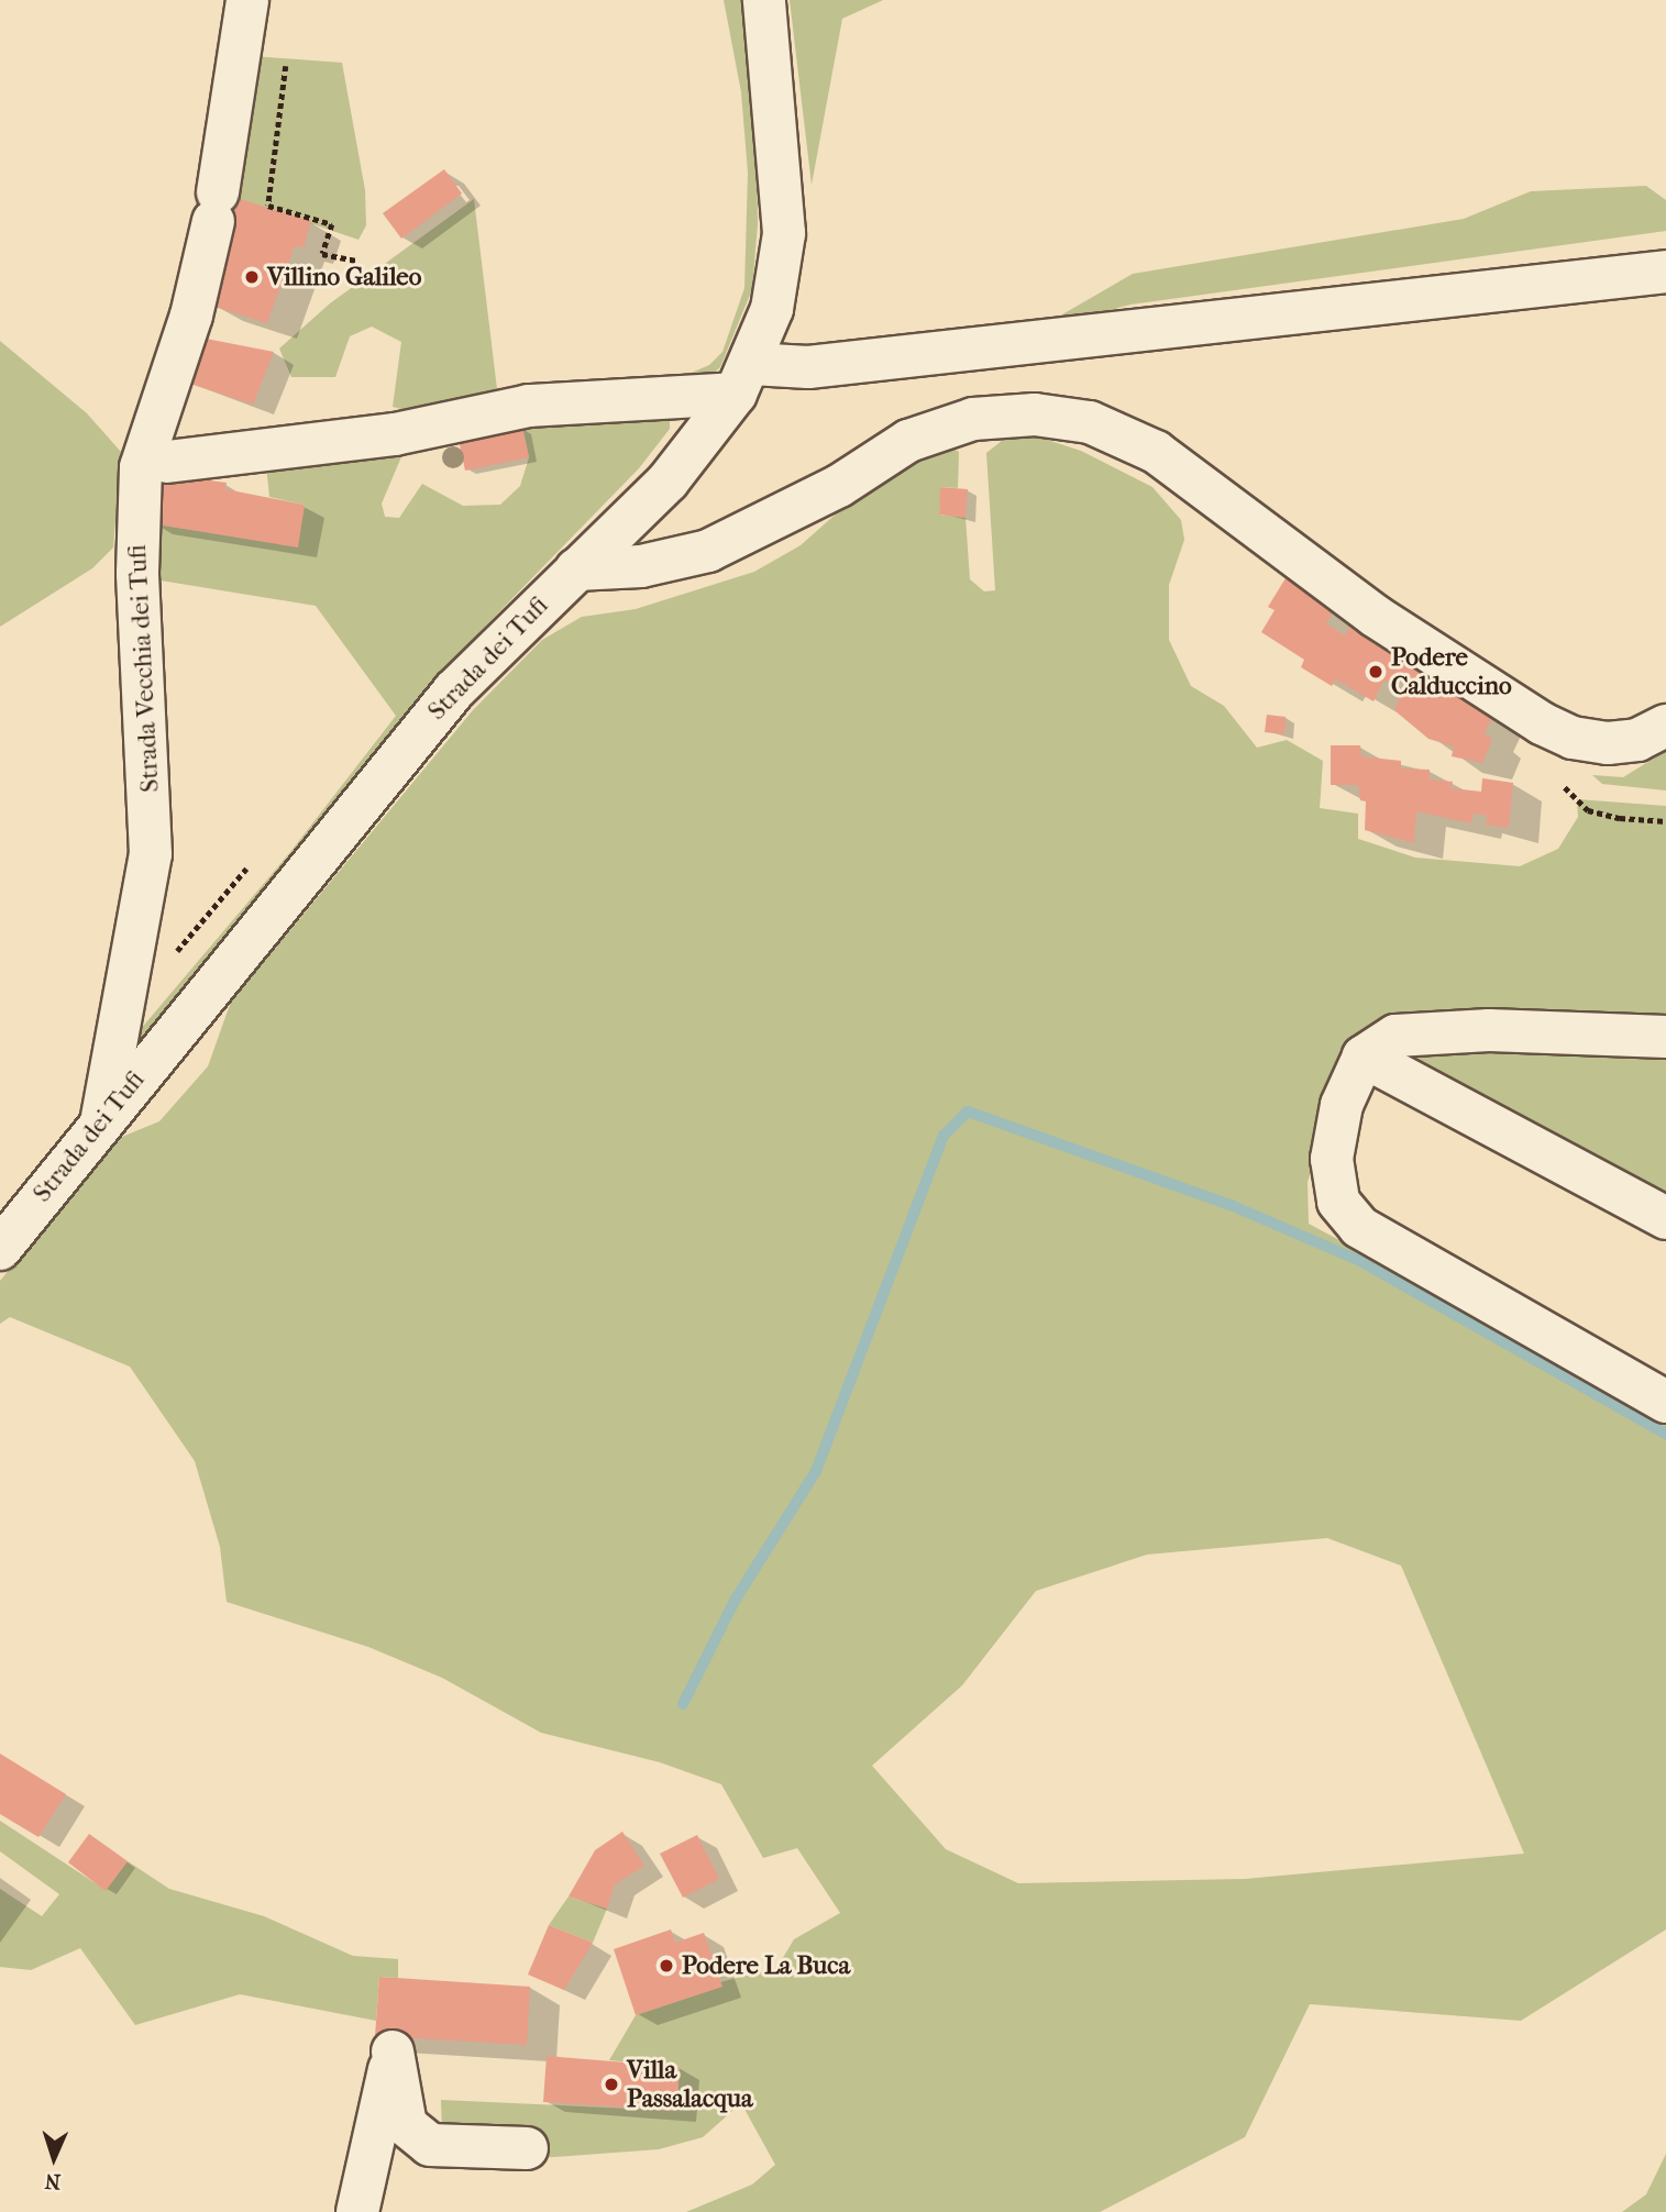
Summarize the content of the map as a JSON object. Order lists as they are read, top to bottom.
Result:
{
  "streets": {
    "street": ["Strada dei Tufi", "Strada Vecchia dei Tufi"]
  },
  "crossings": [
    ["Strada dei Tufi", "Strada Vecchia dei Tufi"]
  ],
  "places": [
    "Villino Galileo",
    "Podere Calduccino",
    "Podere La Buca",
    "Villa Passalacqua"
  ],
  "north": "bottom"
}
